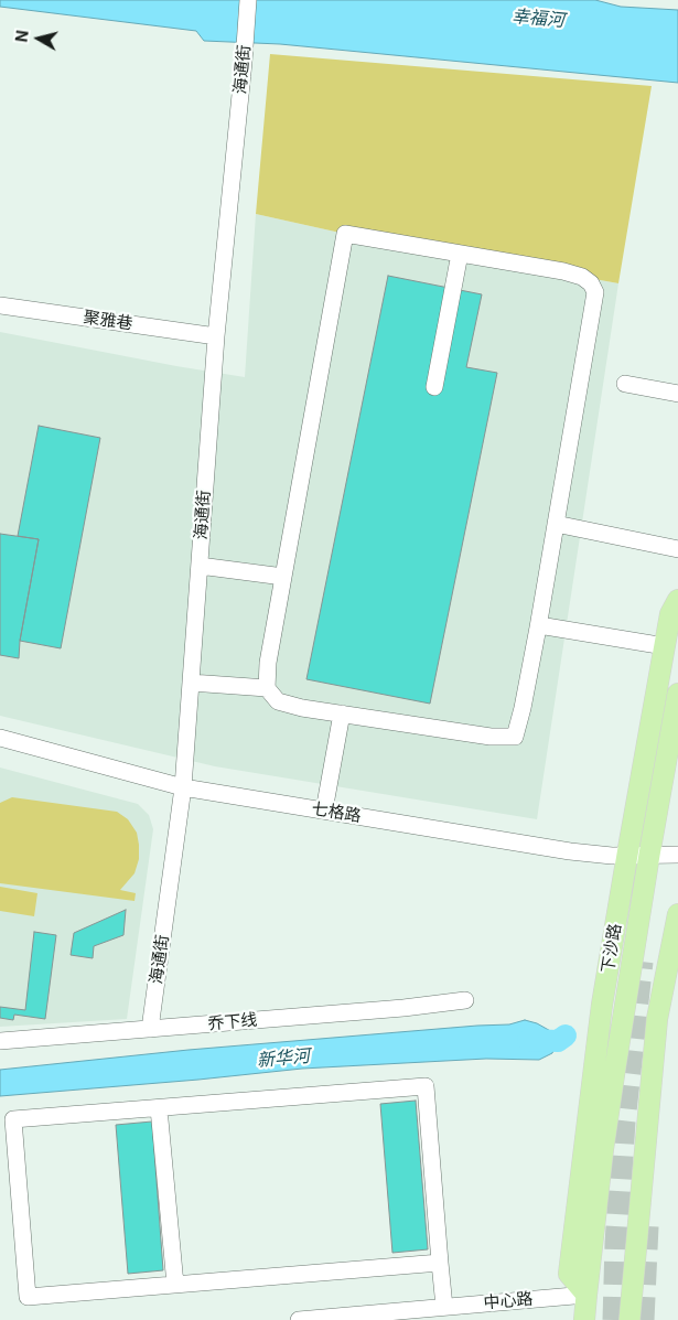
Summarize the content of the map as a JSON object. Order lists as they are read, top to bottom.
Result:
{
  "streets": {
    "main road": ["下沙路"],
    "street": [
      "海通街",
      "聚雅巷",
      "七格路",
      "乔下线",
      "中心路"
    ]
  },
  "crossings": [
    ["海通街", "聚雅巷"],
    ["海通街", "七格路"],
    ["海通街", "乔下线"],
    ["七格路", "下沙路"],
    ["下沙路", "中心路"]
  ],
  "water": ["幸福河", "新华河"],
  "north": "left"
}
